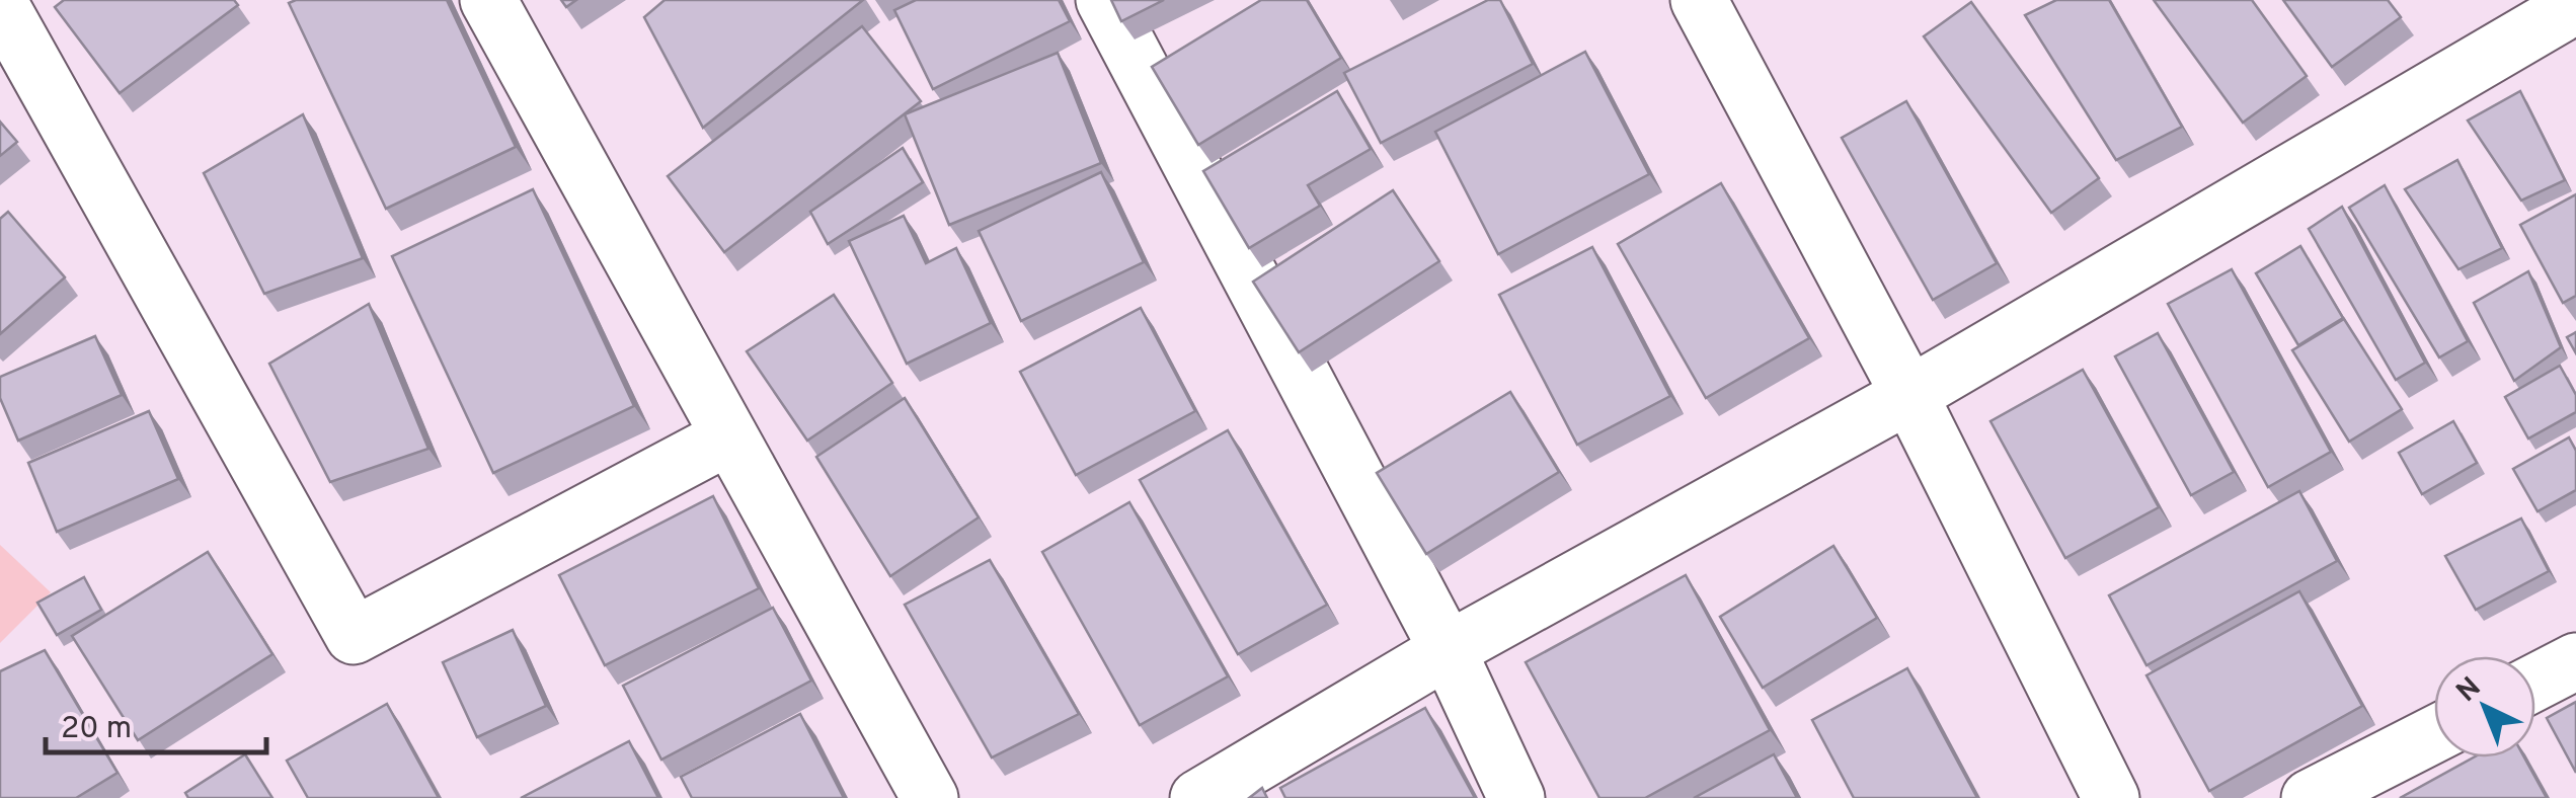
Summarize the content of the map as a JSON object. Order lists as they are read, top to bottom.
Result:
{
  "scale_bar": "20 m",
  "north": "top left"
}
